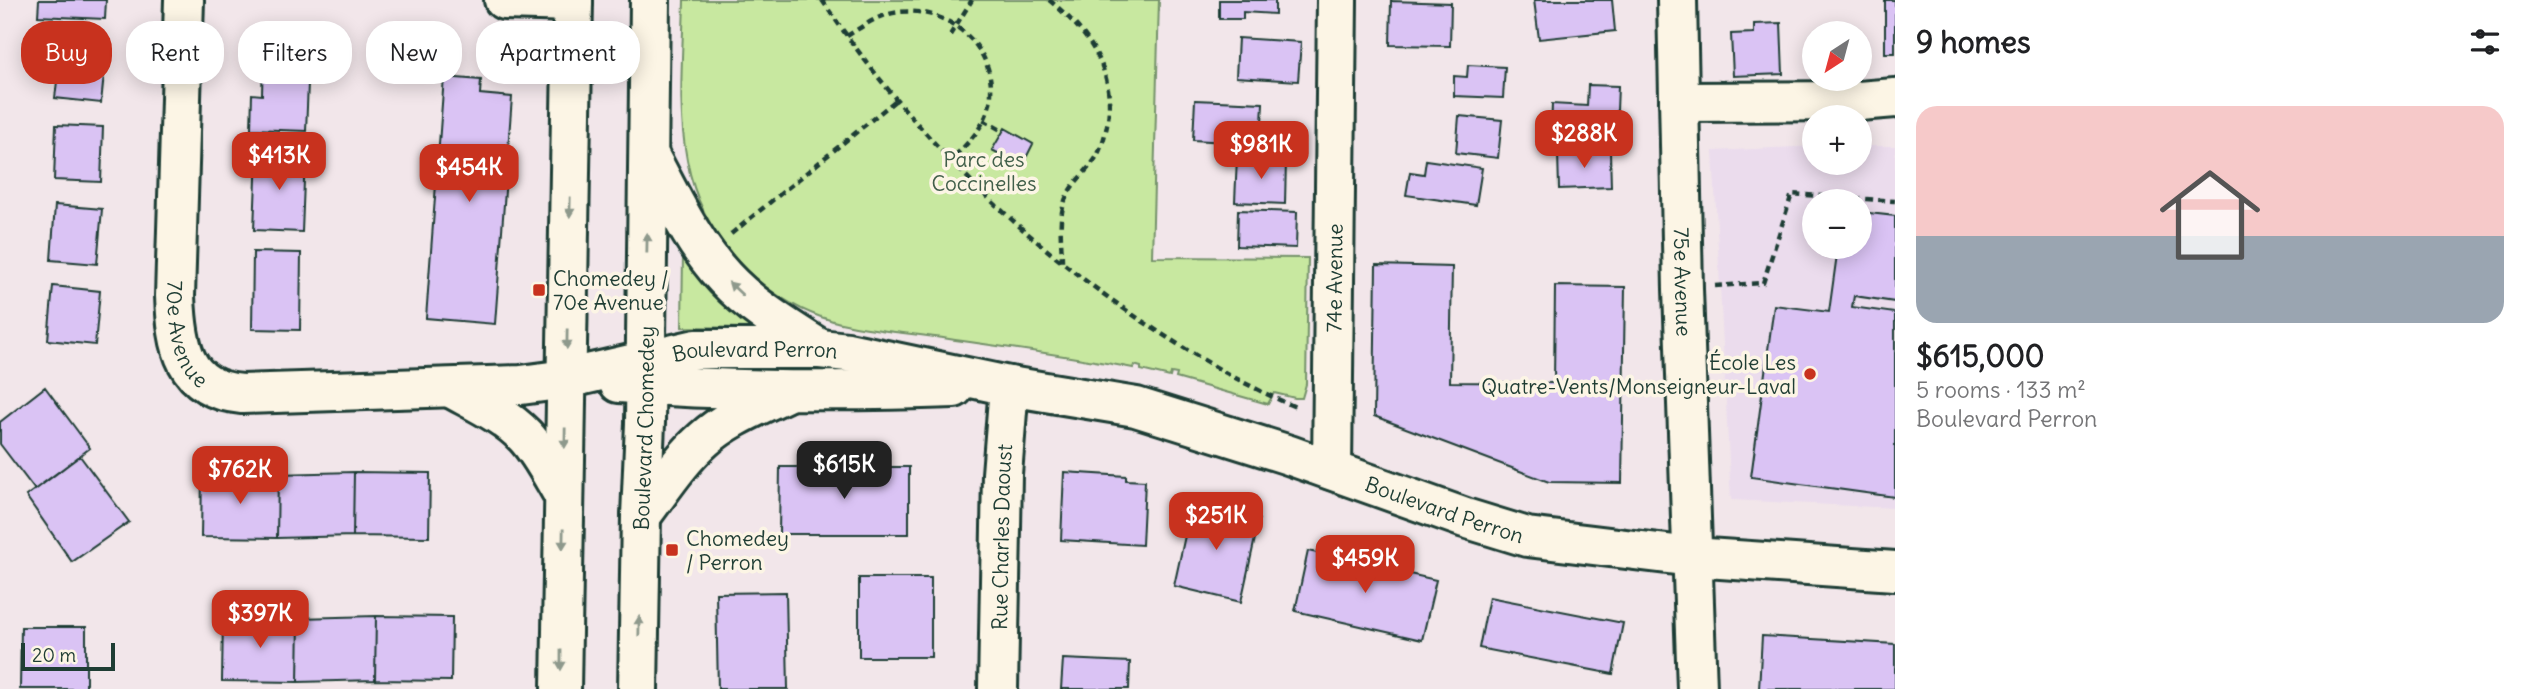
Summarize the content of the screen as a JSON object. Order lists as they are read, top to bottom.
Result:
{
  "streets": {
    "street": [
      "74e Avenue",
      "75e Avenue",
      "70e Avenue",
      "Boulevard Perron",
      "Boulevard Chomedey",
      "Rue Charles Daoust"
    ]
  },
  "crossings": [
    ["74e Avenue", "Boulevard Perron"],
    ["75e Avenue", "Boulevard Perron"],
    ["70e Avenue", "Boulevard Perron"],
    ["Boulevard Perron", "Boulevard Chomedey"],
    ["Boulevard Perron", "Rue Charles Daoust"]
  ],
  "parks": ["Parc des Coccinelles"],
  "places": {
    "transit": ["Chomedey / 70e Avenue", "Chomedey / Perron"],
    "other": ["École Les Quatre-Vents/Monseigneur-Laval"]
  },
  "scale_bar": "20 m",
  "north": "bottom left",
  "page": {
    "heading": "9 homes",
    "map_buttons": ["+", "−"],
    "chip": [
      "Buy",
      "Rent",
      "Filters",
      "New",
      "Apartment"
    ],
    "list": [
      {
        "name": "$615,000",
        "note": "5 rooms · 133 m² · Boulevard Perron"
      }
    ],
    "price": [
      "$288K",
      "$981K",
      "$413K",
      "$454K",
      "$615K",
      "$762K",
      "$251K",
      "$459K",
      "$397K"
    ],
    "scale": "20 m"
  }
}
